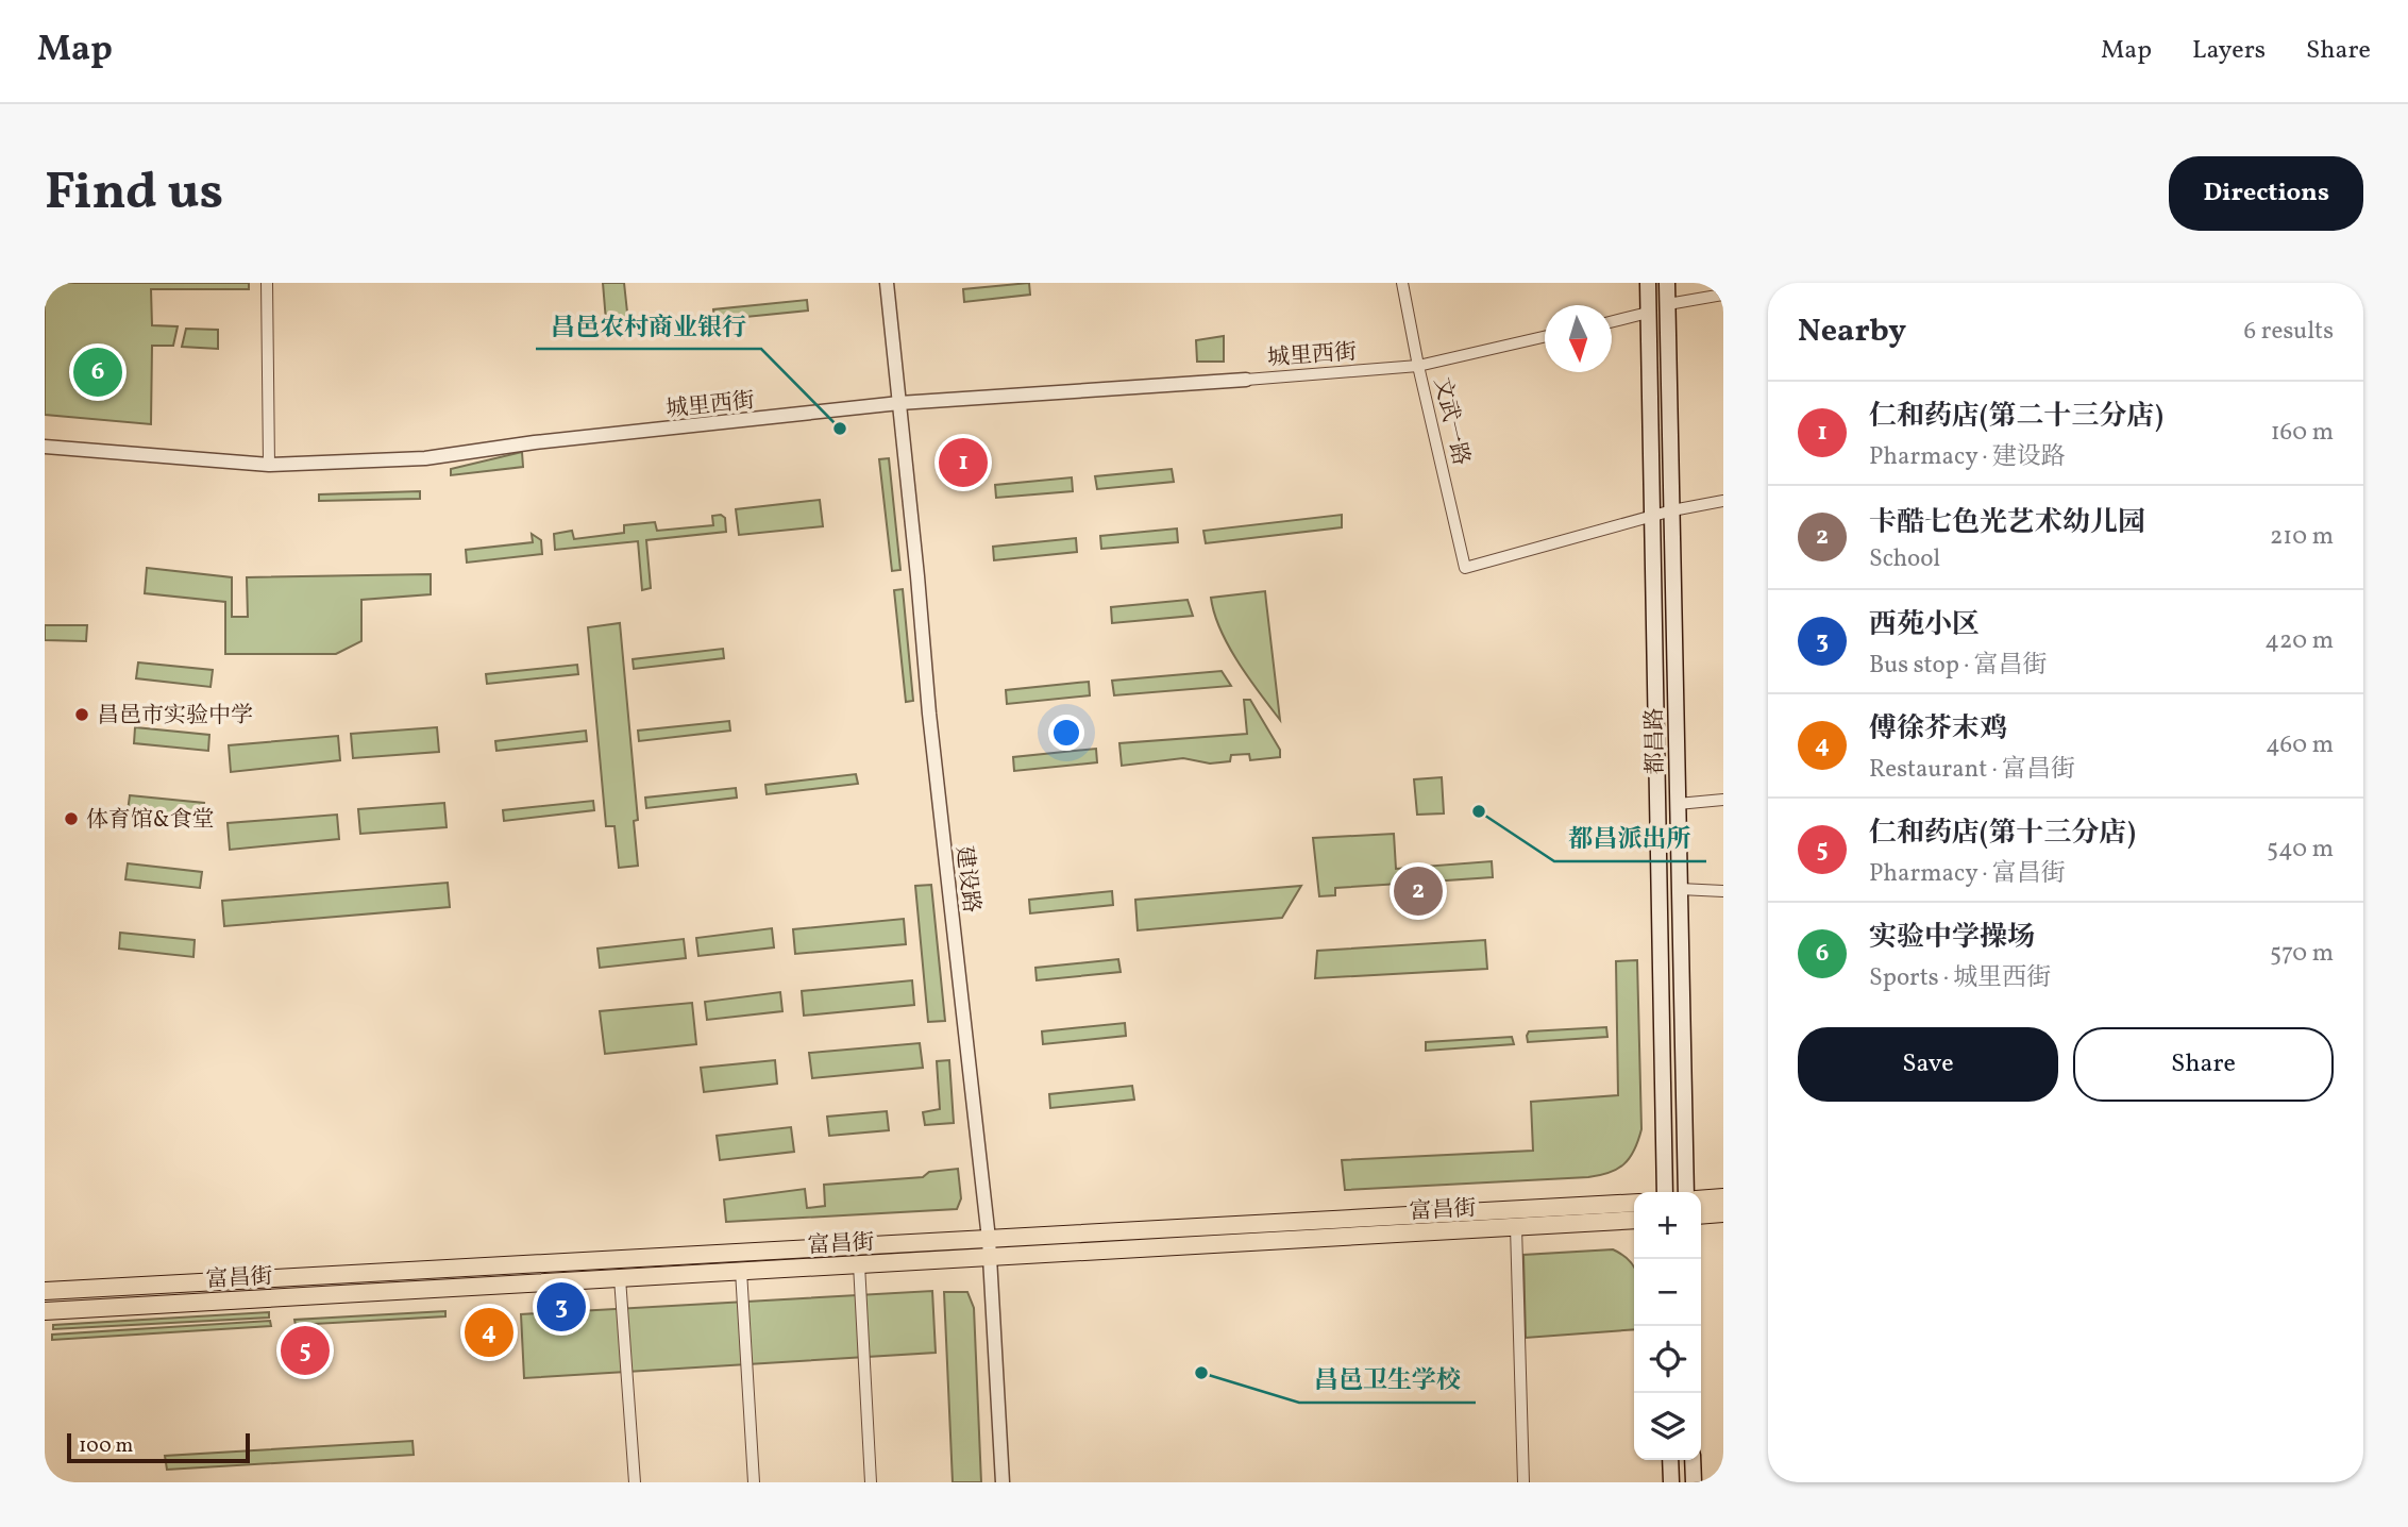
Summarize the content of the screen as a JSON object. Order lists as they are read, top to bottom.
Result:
{
  "streets": {
    "main road": ["都昌路", "富昌街"],
    "street": ["城里西街", "文武一路", "建设路"]
  },
  "crossings": [
    ["城里西街", "文武一路"],
    ["城里西街", "建设路"],
    ["建设路", "富昌街"]
  ],
  "places": [
    "昌邑农村商业银行",
    "昌邑市实验中学",
    "都昌派出所",
    "体育馆&食堂",
    "昌邑卫生学校"
  ],
  "scale_bar": "100 m",
  "north": "bottom",
  "page": {
    "header": "Map",
    "nav": ["Map", "Layers", "Share"],
    "buttons": [
      "Directions",
      ["Save", "Share"]
    ],
    "title": "Find us",
    "heading": ["Nearby", "6 results"],
    "pins": [
      "6",
      "1",
      "2",
      "3",
      "4",
      "5"
    ],
    "list": [
      {
        "mark": "1",
        "name": "仁和药店(第二十三分店)",
        "note": "Pharmacy · 建设路",
        "value": "160 m"
      },
      {
        "mark": "2",
        "name": "卡酷七色光艺术幼儿园",
        "note": "School",
        "value": "210 m"
      },
      {
        "mark": "3",
        "name": "西苑小区",
        "note": "Bus stop · 富昌街",
        "value": "420 m"
      },
      {
        "mark": "4",
        "name": "傅徐芥末鸡",
        "note": "Restaurant · 富昌街",
        "value": "460 m"
      },
      {
        "mark": "5",
        "name": "仁和药店(第十三分店)",
        "note": "Pharmacy · 富昌街",
        "value": "540 m"
      },
      {
        "mark": "6",
        "name": "实验中学操场",
        "note": "Sports · 城里西街",
        "value": "570 m"
      }
    ],
    "map_buttons": ["+", "−"],
    "scale": "100 m"
  }
}
